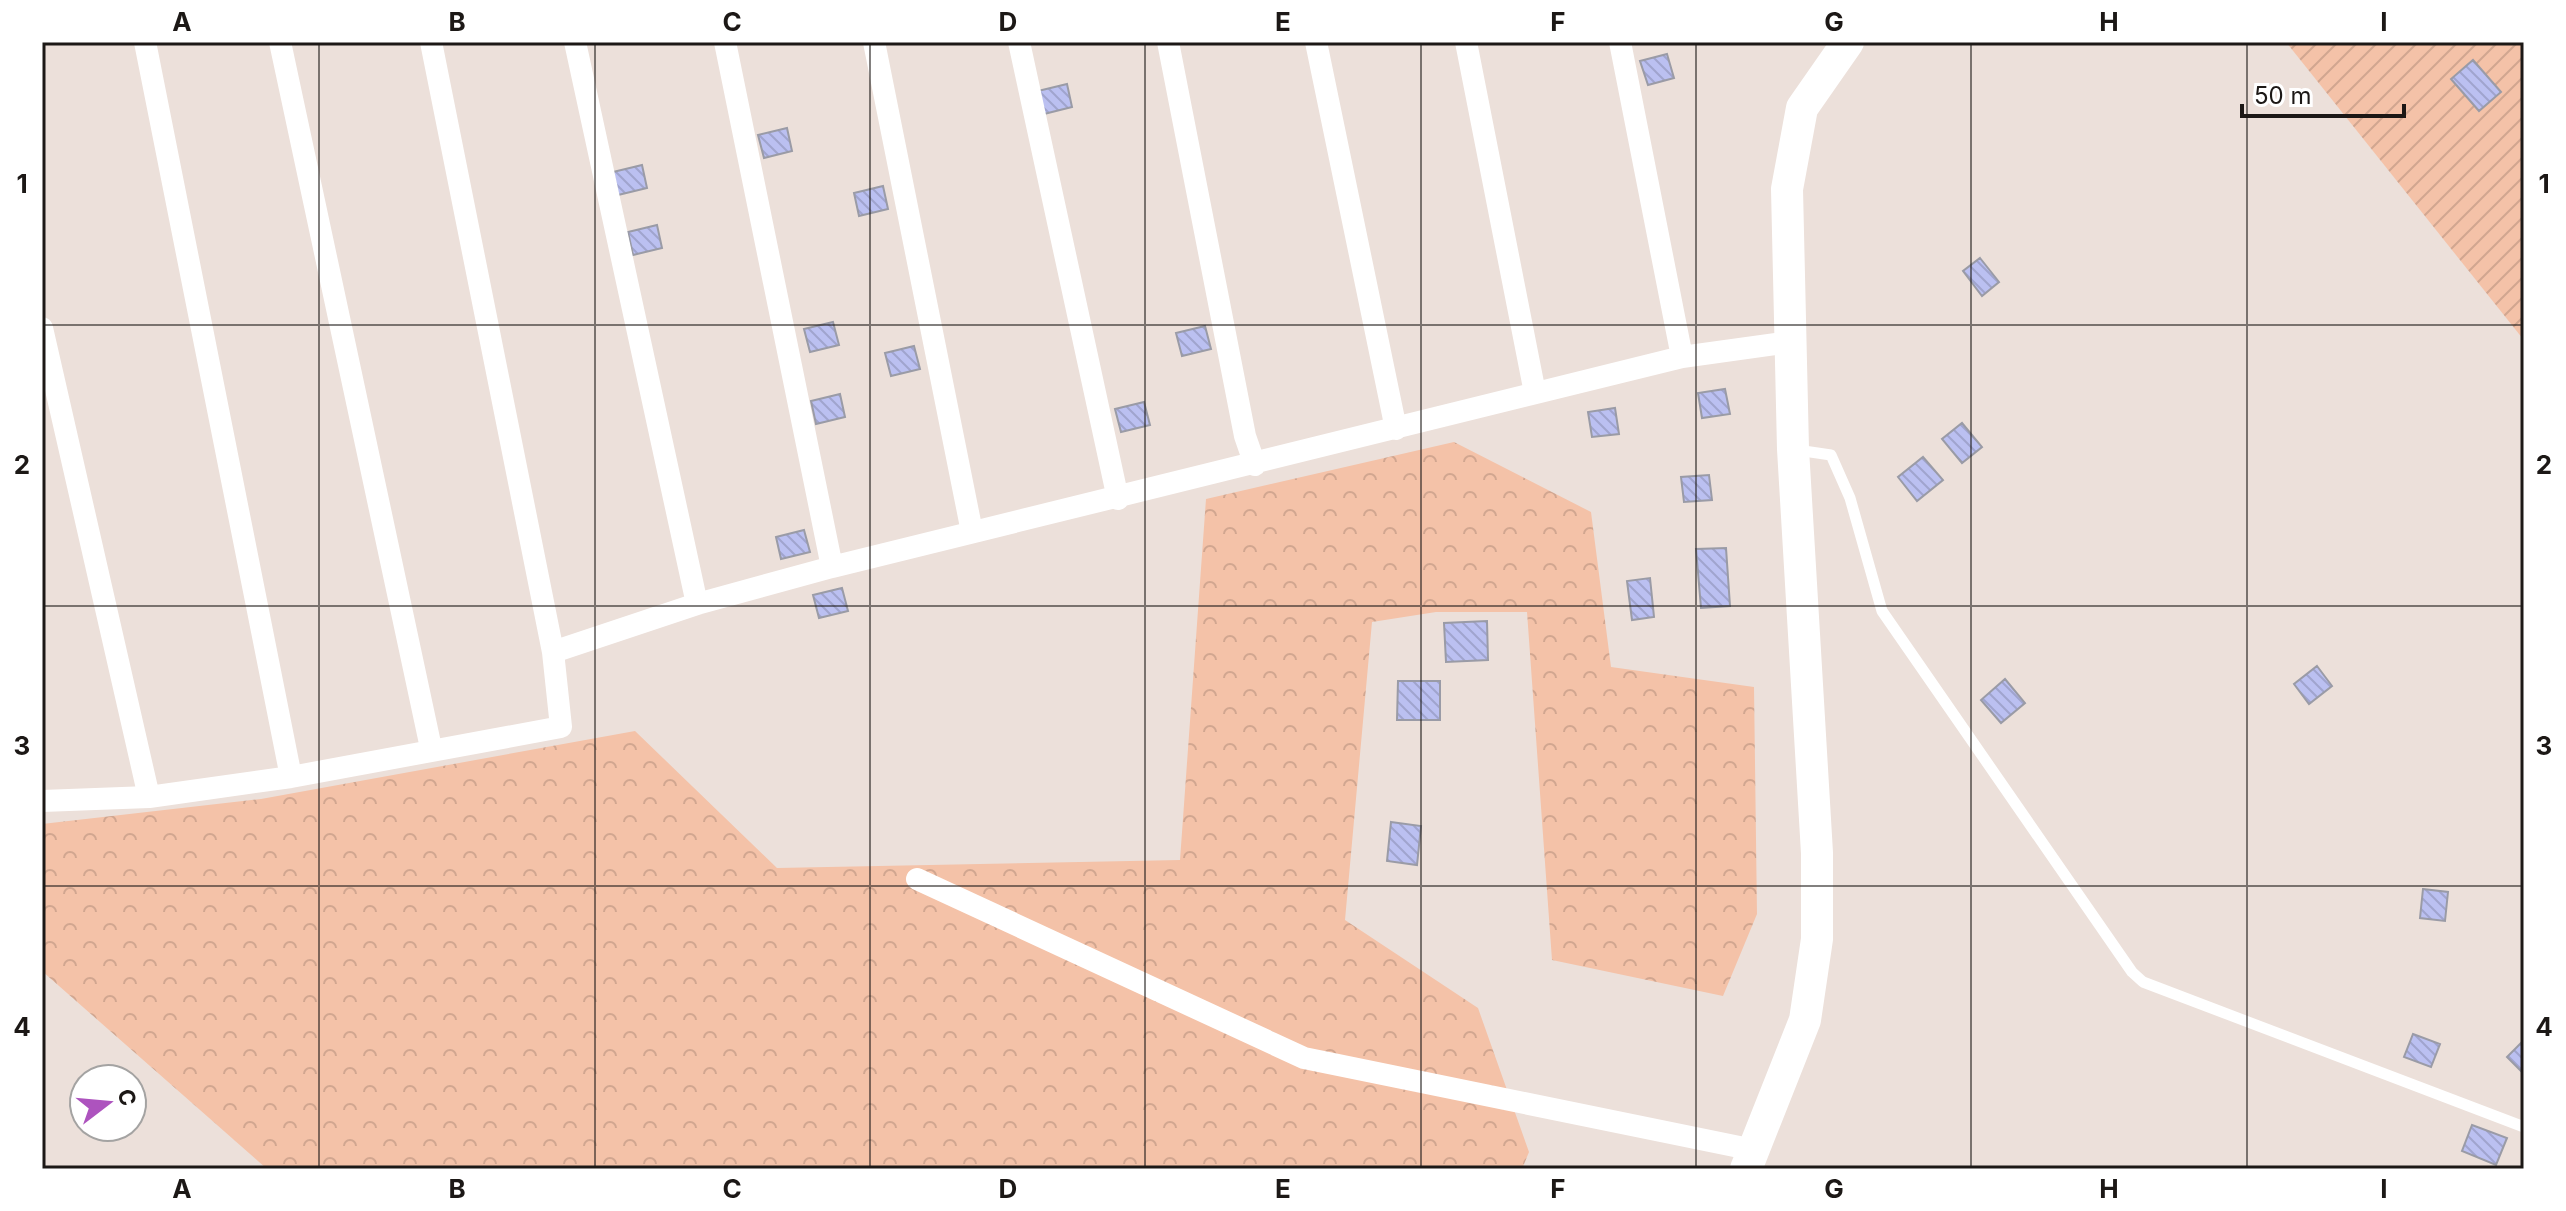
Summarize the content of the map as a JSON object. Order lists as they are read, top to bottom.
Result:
{
  "scale_bar": "50 m",
  "north": "right",
  "grid": {
    "columns": [
      "A",
      "B",
      "C",
      "D",
      "E",
      "F",
      "G",
      "H",
      "I"
    ],
    "rows": [
      "1",
      "2",
      "3",
      "4"
    ]
  }
}
